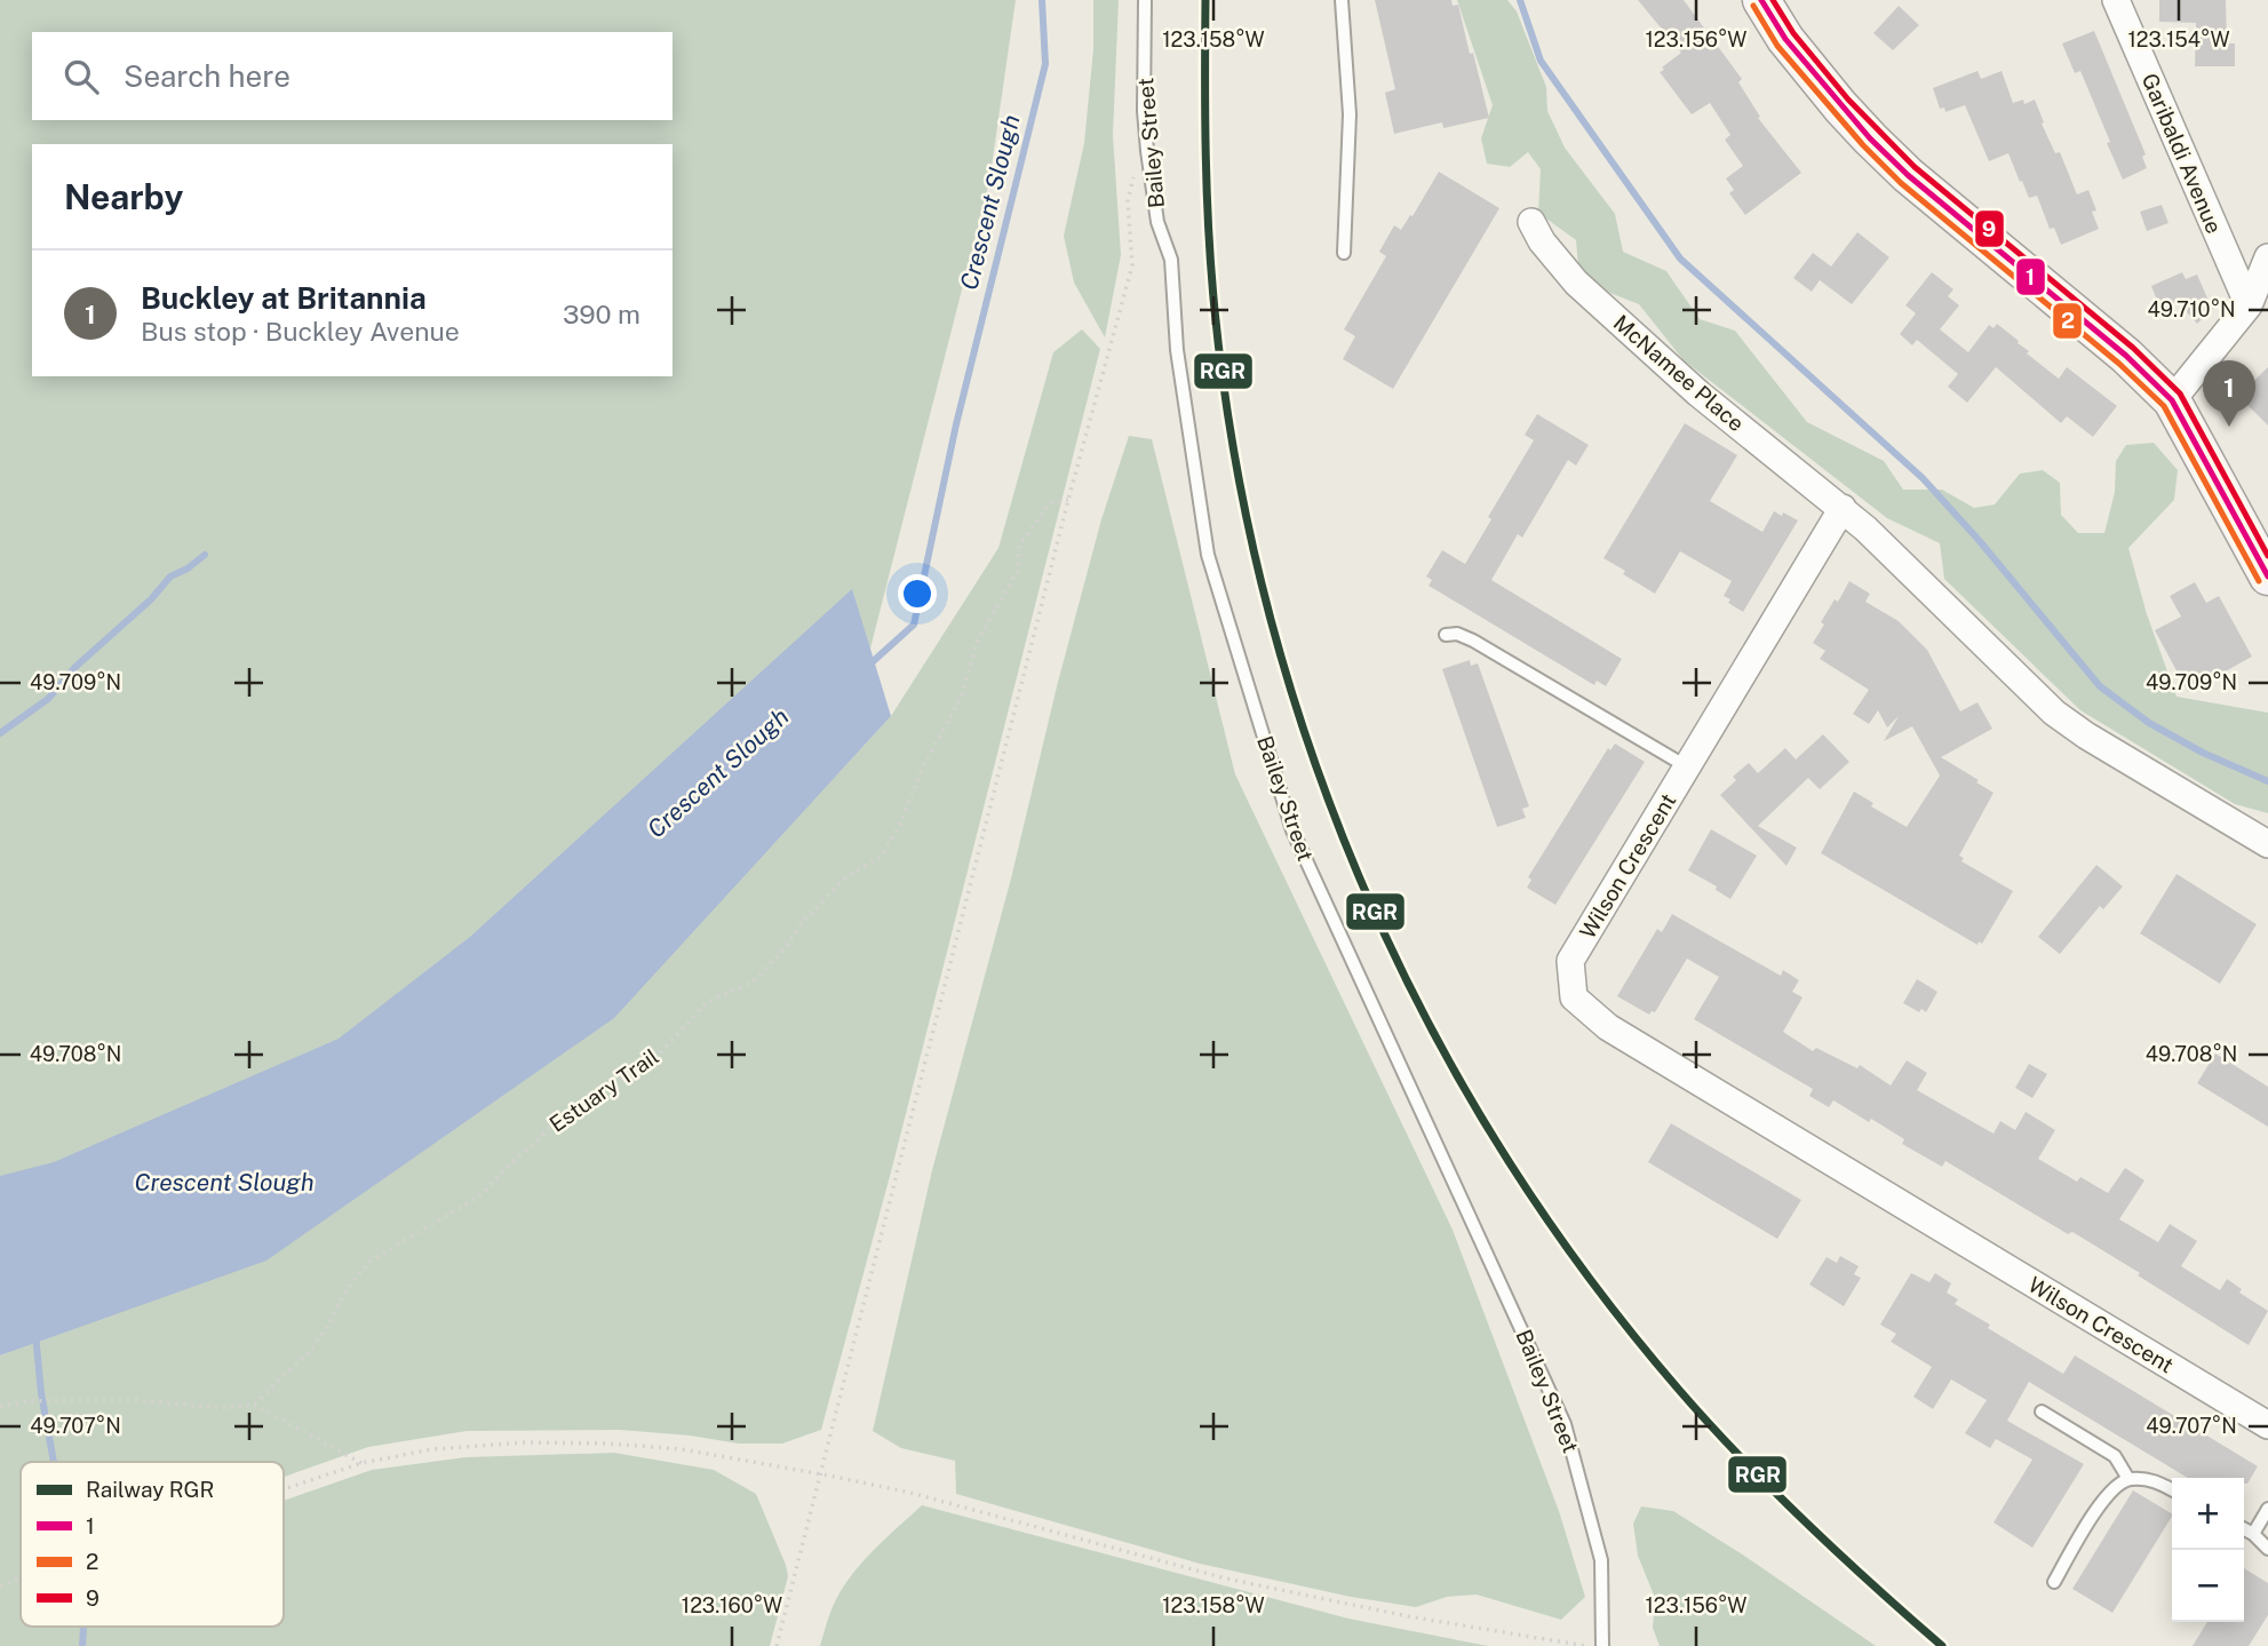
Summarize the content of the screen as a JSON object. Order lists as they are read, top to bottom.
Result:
{
  "streets": {
    "street": ["Garibaldi Avenue", "McNamee Place", "Wilson Crescent"],
    "lane": ["Bailey Street"],
    "path": ["Estuary Trail"]
  },
  "crossings": [
    ["McNamee Place", "Wilson Crescent"]
  ],
  "water": ["Crescent Slough"],
  "lines": [
    "rail line RGR",
    "transit line 1",
    "transit line 9",
    "transit line 2"
  ],
  "legend": [
    "Railway RGR",
    "1",
    "2",
    "9"
  ],
  "page": {
    "search": "Search here",
    "heading": "Nearby",
    "list": [
      {
        "mark": "1",
        "name": "Buckley at Britannia",
        "note": "Bus stop · Buckley Avenue",
        "value": "390 m"
      }
    ],
    "pins": "1",
    "map_buttons": ["+", "−"]
  },
  "coordinates": [
    "123.158°W",
    "123.156°W",
    "123.154°W",
    "49.710°N",
    "49.709°N",
    "49.708°N",
    "49.707°N",
    "123.160°W"
  ]
}
